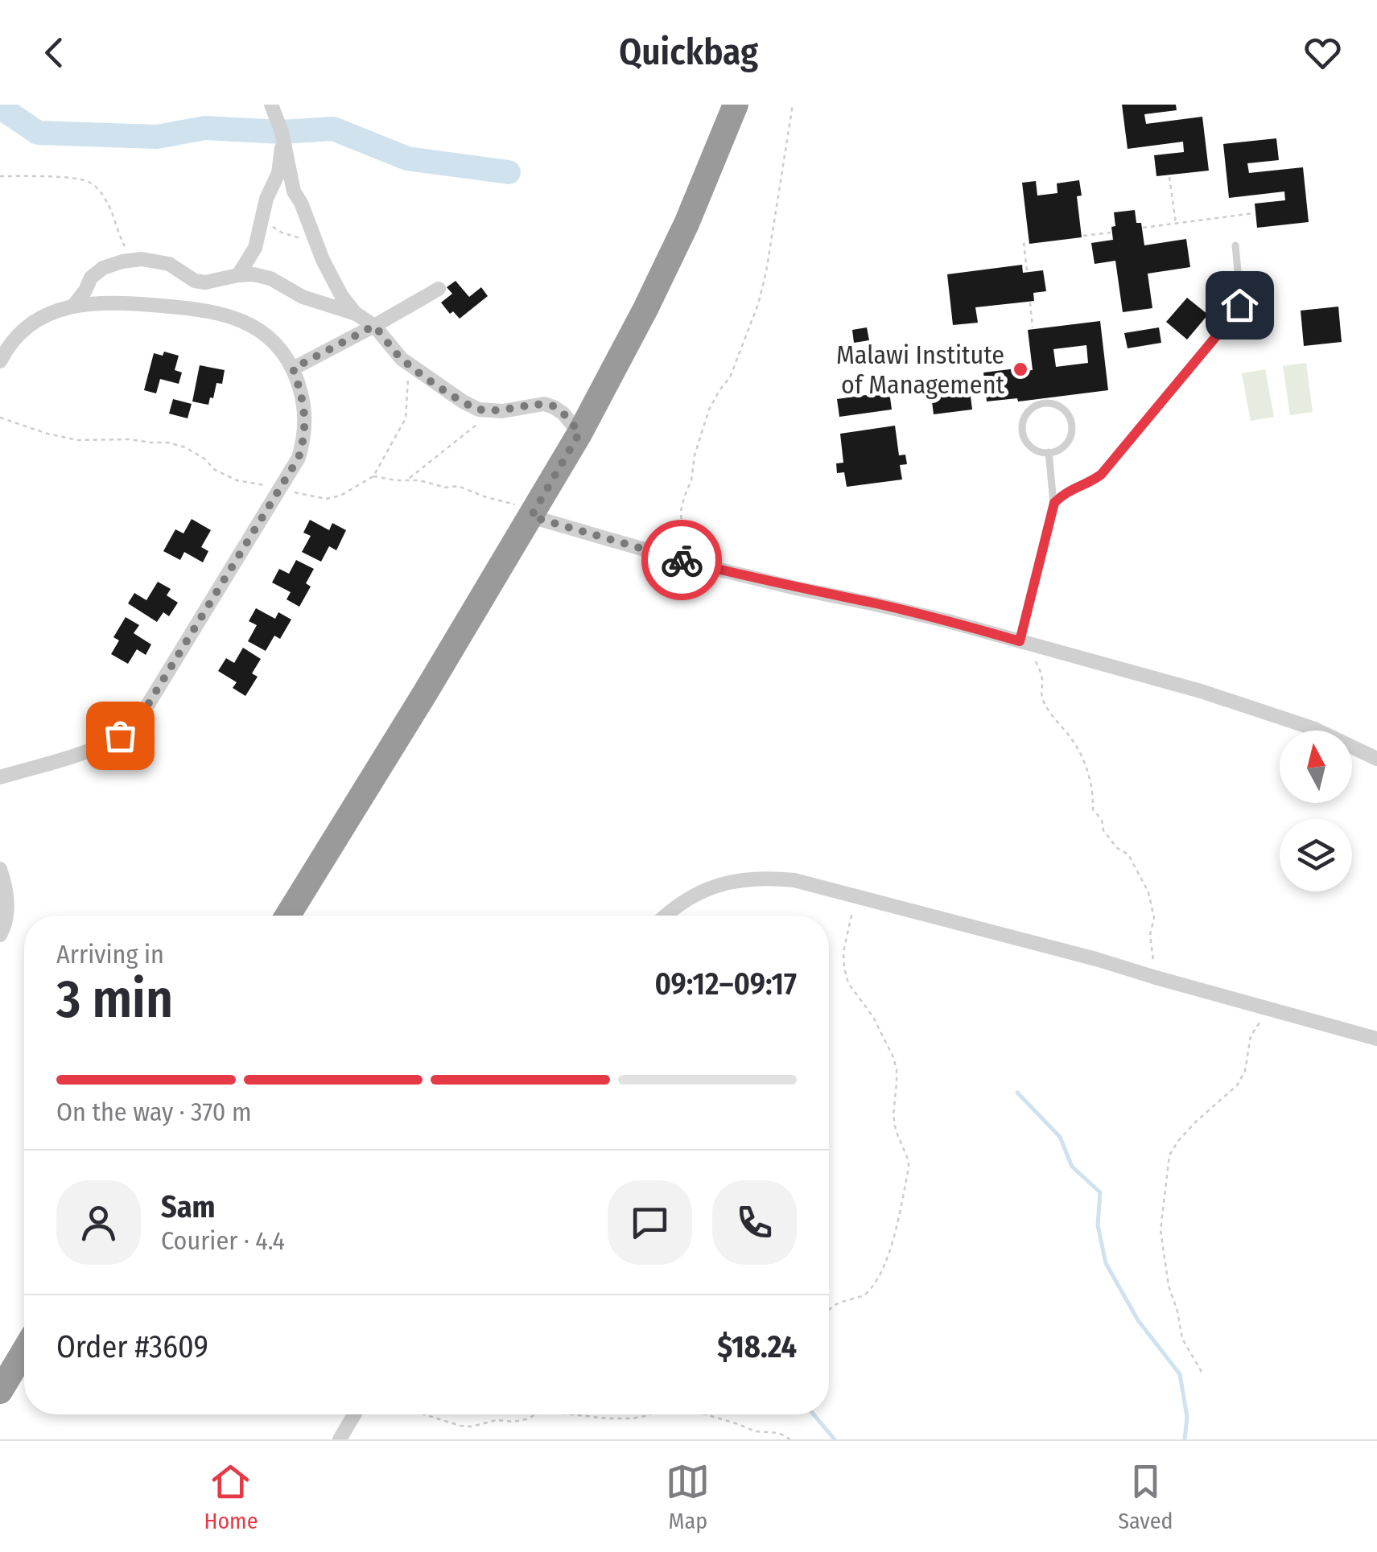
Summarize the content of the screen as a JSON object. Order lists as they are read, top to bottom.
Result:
{
  "places": ["Malawi Institute of Management"],
  "north": "top",
  "page": {
    "header": "Quickbag",
    "heading": ["3 min", "Arriving in", "09:12–09:17"],
    "panel": [
      "Sam",
      "Courier · 4.4",
      "Order #3609",
      "$18.24"
    ],
    "bar": "On the way · 370 m",
    "tabs": ["Home", "Map", "Saved"]
  }
}
